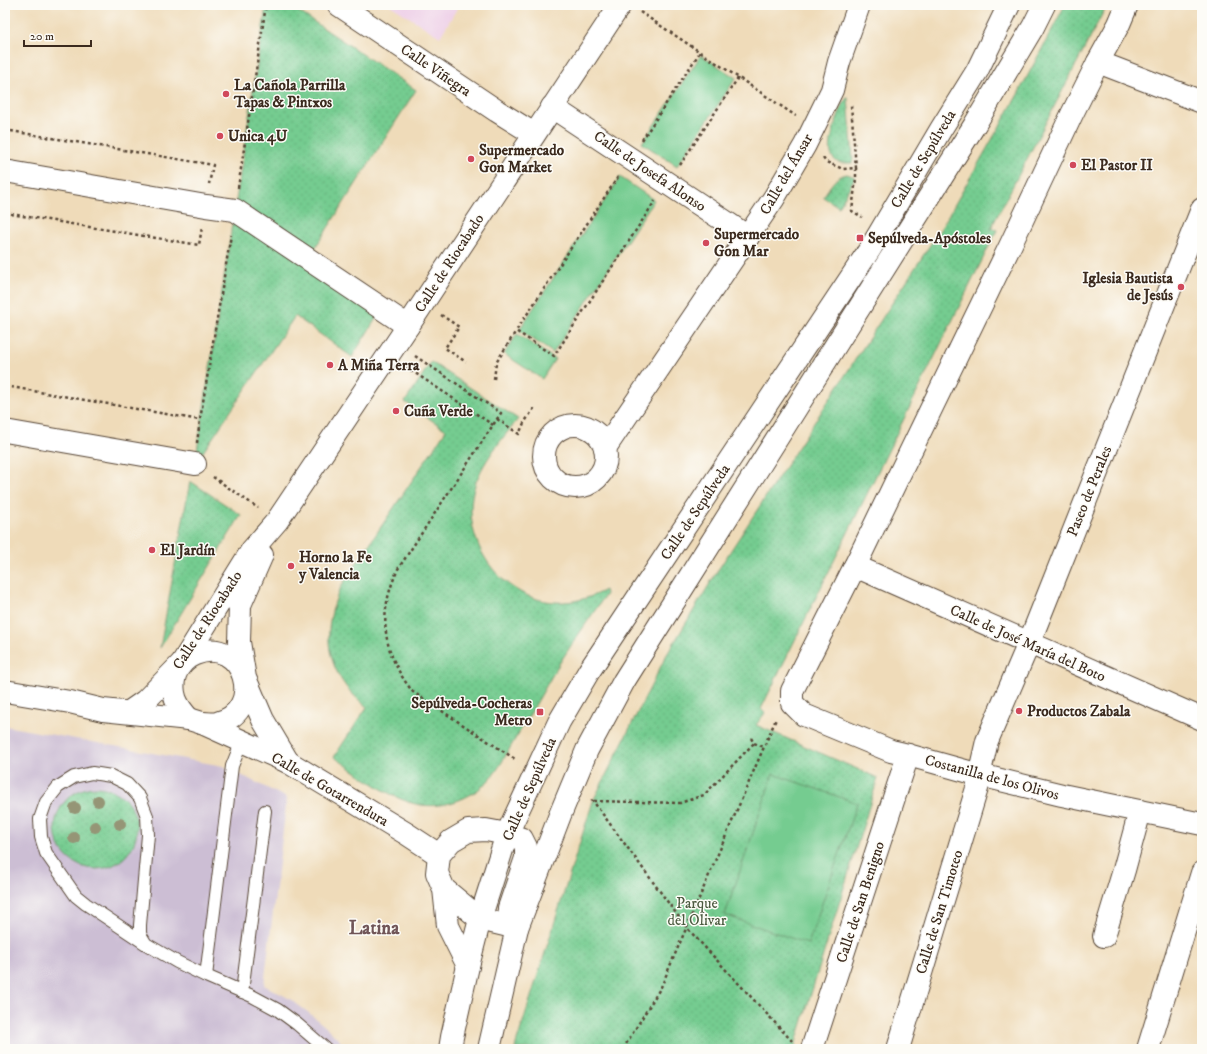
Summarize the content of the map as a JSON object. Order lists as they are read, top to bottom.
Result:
{
  "streets": {
    "street": [
      "Calle Viñegra",
      "Calle de Sepúlveda",
      "Calle de Josefa Alonso",
      "Calle del Ánsar",
      "Calle de Riocabado",
      "Paseo de Perales",
      "Calle de José María del Boto",
      "Costanilla de los Olivos",
      "Calle de Gotarrendura",
      "Calle de San Benigno",
      "Calle de San Timoteo"
    ]
  },
  "crossings": [
    ["Calle Viñegra", "Calle de Riocabado"],
    ["Calle de Josefa Alonso", "Calle del Ánsar"],
    ["Calle de Josefa Alonso", "Calle de Riocabado"],
    ["Calle de Riocabado", "Calle de Gotarrendura"],
    ["Paseo de Perales", "Calle de José María del Boto"],
    ["Paseo de Perales", "Costanilla de los Olivos"],
    ["Paseo de Perales", "Calle de San Timoteo"],
    ["Costanilla de los Olivos", "Calle de San Benigno"],
    ["Costanilla de los Olivos", "Calle de San Timoteo"]
  ],
  "districts": ["Latina"],
  "parks": ["Parque del Olivar"],
  "places": {
    "other": [
      "La Cañola Parrilla Tapas & Pintxos",
      "Unica 4U",
      "Supermercado Gon Market",
      "El Pastor II",
      "Supermercado Gon Mar",
      "Iglesia Bautista de Jesús",
      "A Miña Terra",
      "Cuña Verde",
      "El Jardín",
      "Horno la Fe y Valencia",
      "Productos Zabala"
    ],
    "transit": ["Sepúlveda-Apóstoles", "Sepúlveda-Cocheras Metro"]
  },
  "scale_bar": "20 m"
}
